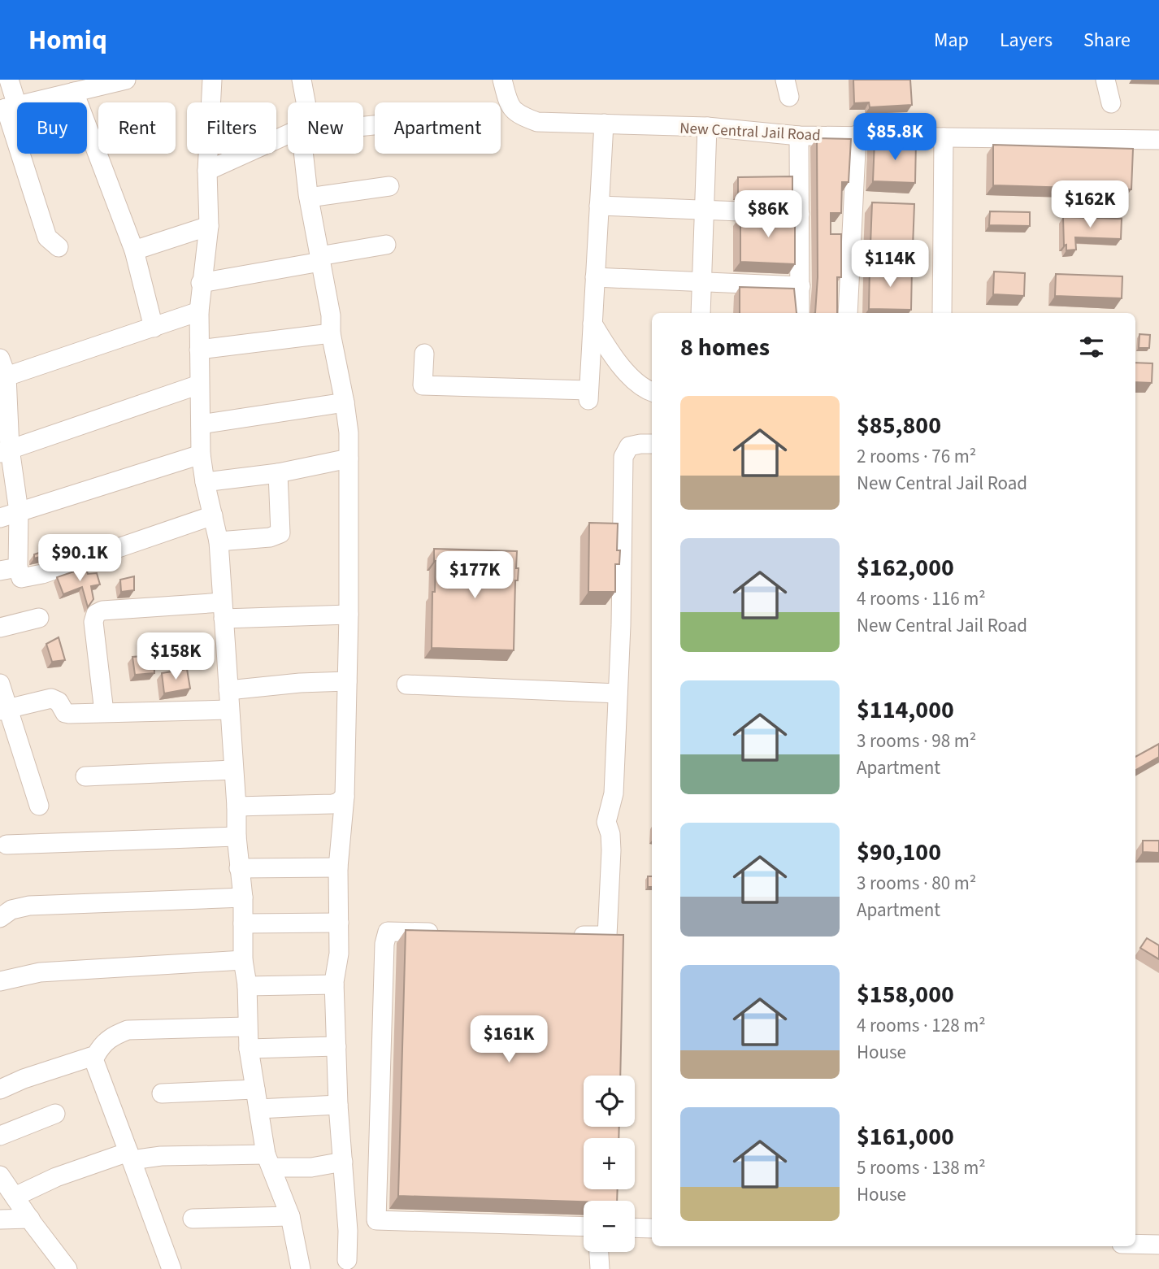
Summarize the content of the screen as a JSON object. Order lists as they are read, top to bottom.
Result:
{
  "streets": {
    "street": ["New Central Jail Road"]
  },
  "page": {
    "header": "Homiq",
    "nav": ["Map", "Layers", "Share"],
    "chip": [
      "Buy",
      "Rent",
      "Filters",
      "New",
      "Apartment"
    ],
    "price": [
      "$85.8K",
      "$162K",
      "$86K",
      "$114K",
      "$90.1K",
      "$177K",
      "$158K",
      "$161K"
    ],
    "heading": "8 homes",
    "list": [
      {
        "name": "$85,800",
        "note": "2 rooms · 76 m² · New Central Jail Road"
      },
      {
        "name": "$162,000",
        "note": "4 rooms · 116 m² · New Central Jail Road"
      },
      {
        "name": "$114,000",
        "note": "3 rooms · 98 m² · Apartment"
      },
      {
        "name": "$90,100",
        "note": "3 rooms · 80 m² · Apartment"
      },
      {
        "name": "$158,000",
        "note": "4 rooms · 128 m² · House"
      },
      {
        "name": "$161,000",
        "note": "5 rooms · 138 m² · House"
      }
    ],
    "map_buttons": ["+", "−"]
  }
}
